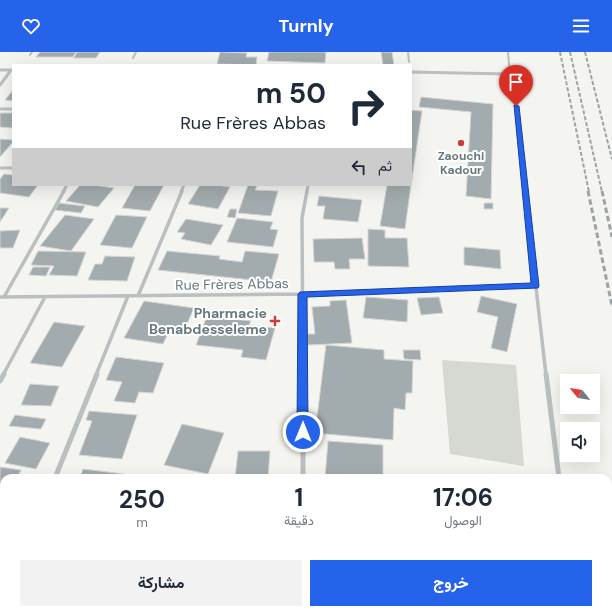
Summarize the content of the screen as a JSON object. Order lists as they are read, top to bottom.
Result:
{
  "streets": {
    "street": ["Rue Frères Abbas"]
  },
  "places": {
    "other": ["Zaouchi Kadour"],
    "health": ["Pharmacie Benabdesseleme"]
  },
  "north": "top left",
  "page": {
    "header": "Turnly",
    "turn": ["50 m", "Rue Frères Abbas"],
    "then": "ثم",
    "eta": [
      "17:06",
      "الوصول",
      "1",
      "دقيقة",
      "250",
      "m"
    ],
    "buttons": ["خروج", "مشاركة"]
  }
}
